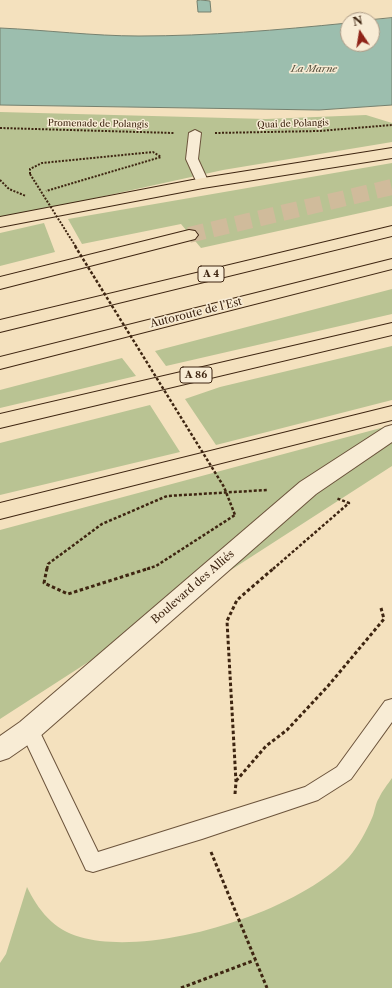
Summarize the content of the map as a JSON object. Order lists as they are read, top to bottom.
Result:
{
  "streets": {
    "highway": ["A 4", "Autoroute de l’Est", "A 86"],
    "street": ["Boulevard des Alliés"],
    "path": ["Promenade de Polangis", "Quai de Polangis"]
  },
  "crossings": [
    ["Promenade de Polangis", "Quai de Polangis"]
  ],
  "water": ["La Marne"],
  "north": "top"
}
